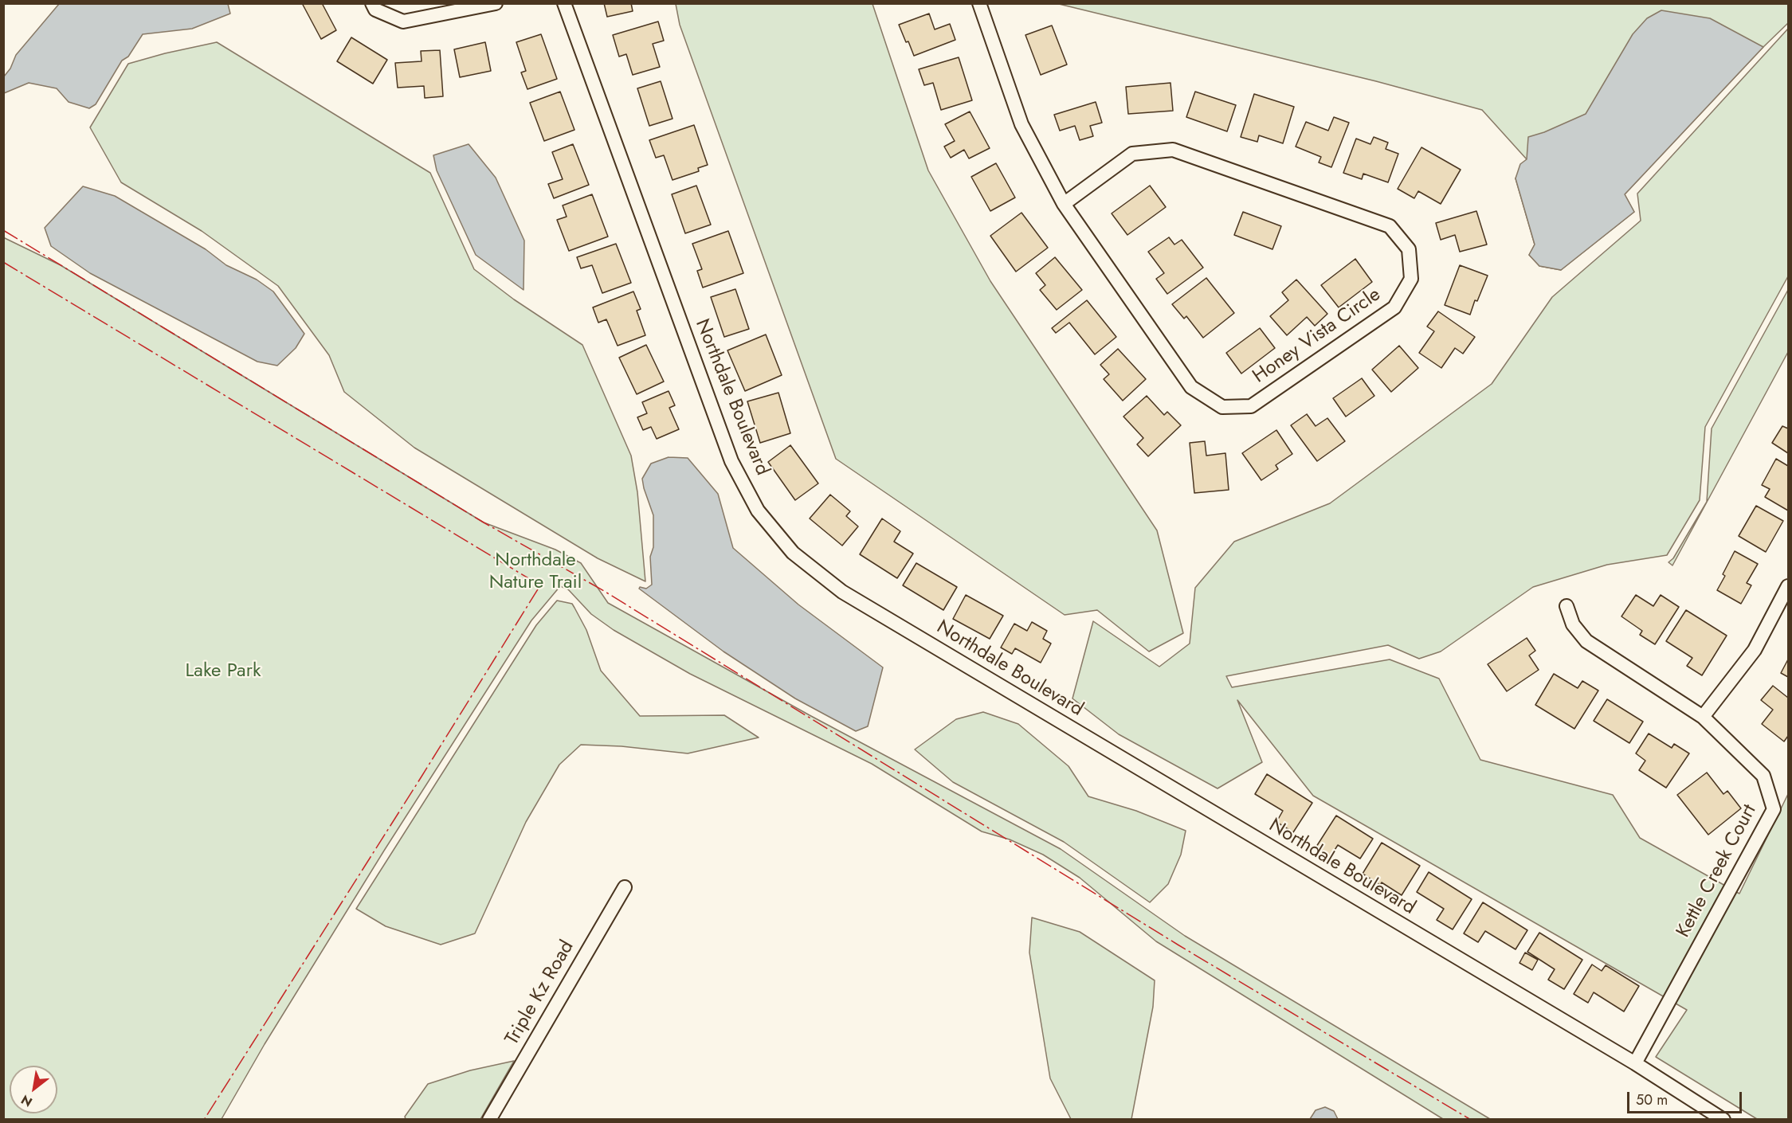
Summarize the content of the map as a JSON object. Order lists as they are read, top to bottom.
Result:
{
  "streets": {
    "street": [
      "Honey Vista Circle",
      "Northdale Boulevard",
      "Kettle Creek Court",
      "Triple Kz Road"
    ]
  },
  "crossings": [
    ["Northdale Boulevard", "Kettle Creek Court"]
  ],
  "parks": ["Northdale Nature Trail", "Lake Park"],
  "scale_bar": "50 m",
  "north": "bottom left"
}
